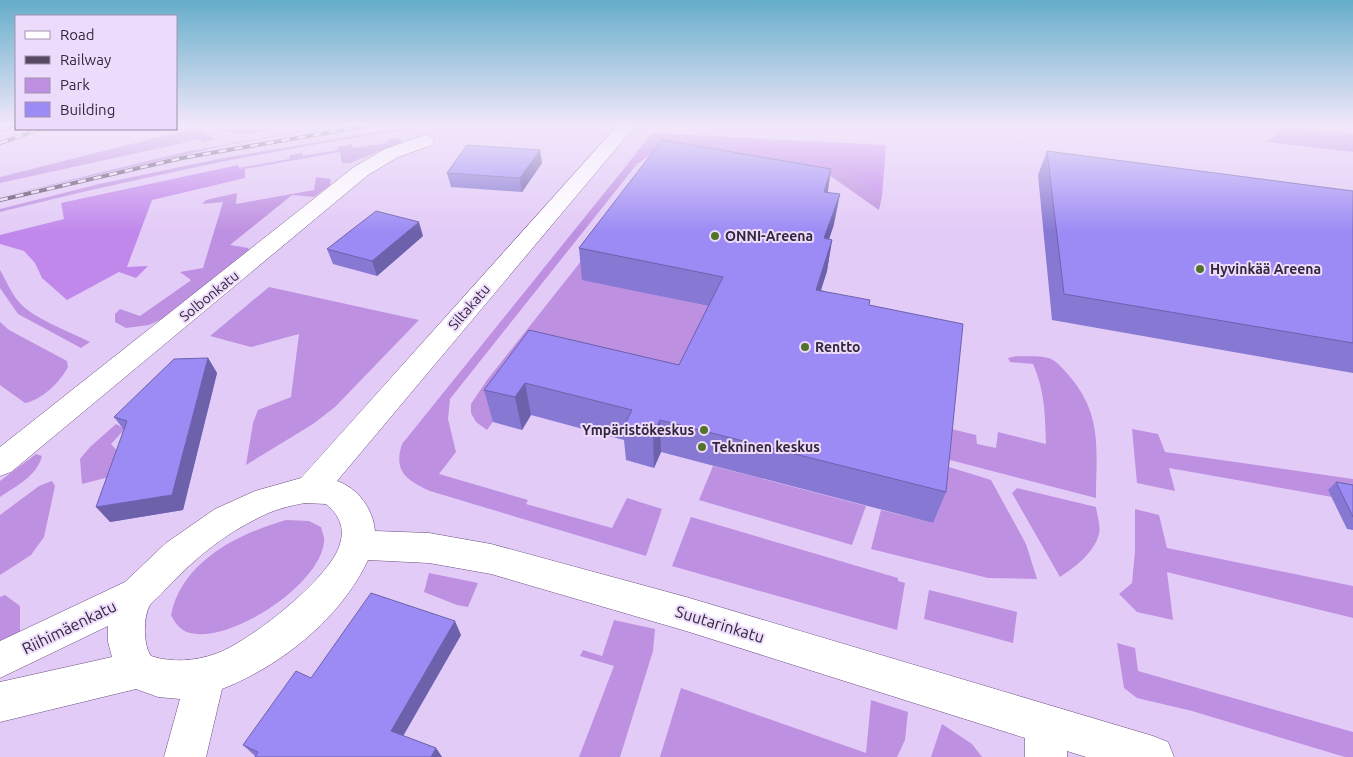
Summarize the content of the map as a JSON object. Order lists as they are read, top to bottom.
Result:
{
  "streets": {
    "street": [
      "Solbonkatu",
      "Siltakatu",
      "Suutarinkatu",
      "Riihimäenkatu"
    ]
  },
  "places": [
    "ONNI-Areena",
    "Hyvinkää Areena",
    "Rentto",
    "Ympäristökeskus",
    "Tekninen keskus"
  ],
  "legend": [
    "Road",
    "Railway",
    "Park",
    "Building"
  ]
}
